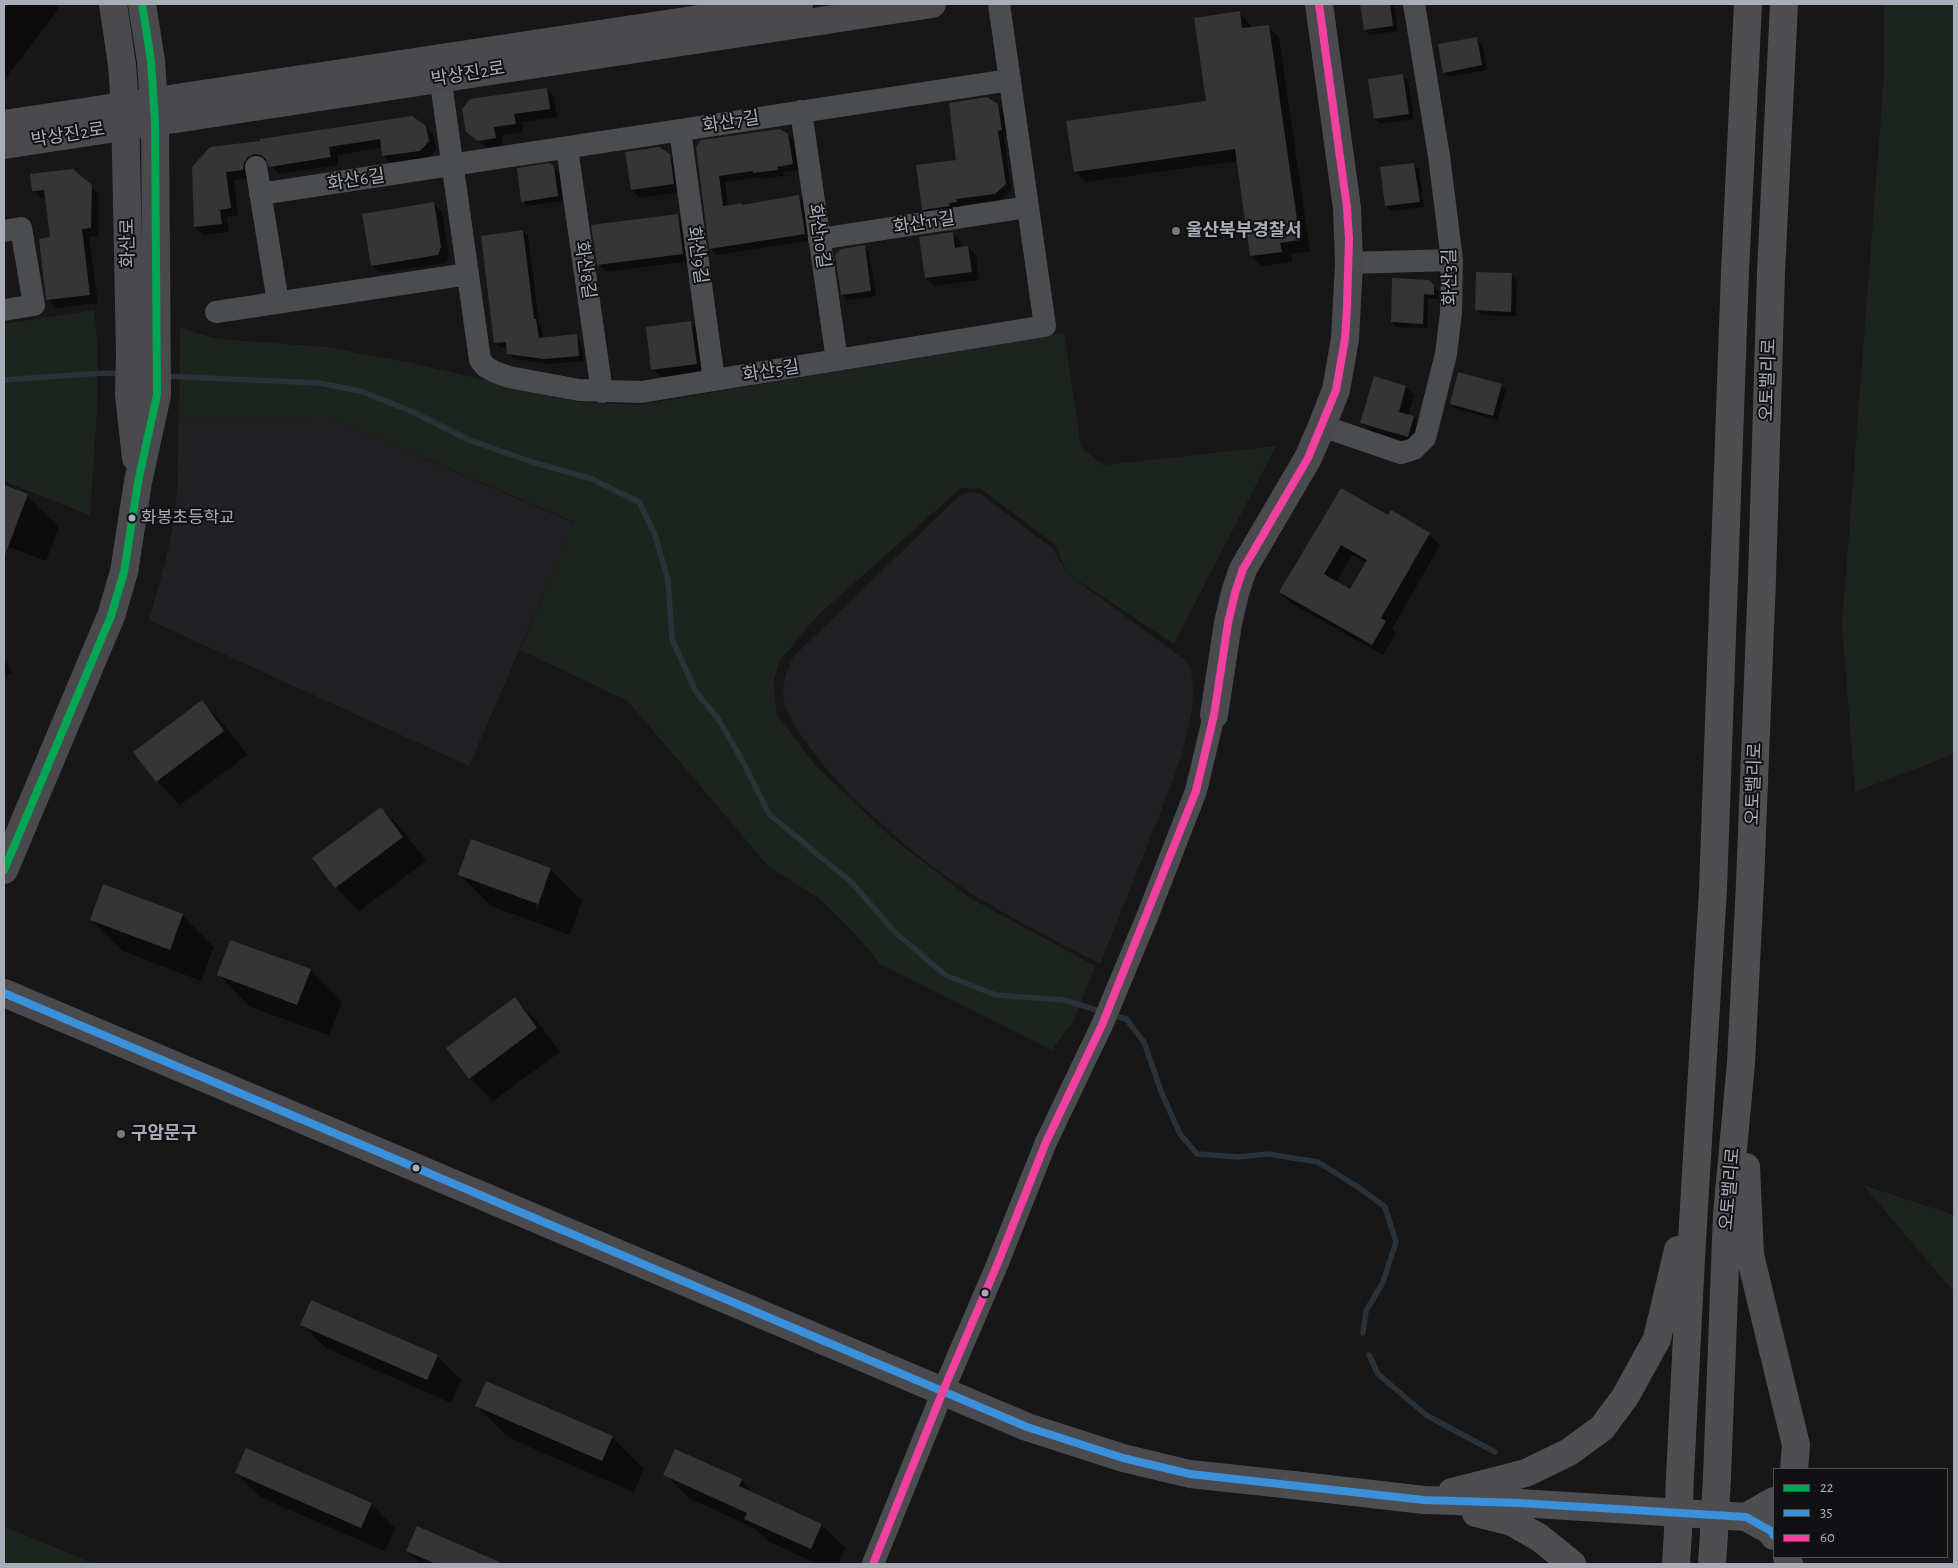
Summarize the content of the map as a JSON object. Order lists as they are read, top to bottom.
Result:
{
  "streets": {
    "highway": ["오토밸리로"],
    "street": [
      "박상진2로",
      "화산7길",
      "화산6길",
      "화산11길",
      "화산10길",
      "화산로",
      "화산9길",
      "화산8길",
      "화산3길",
      "화산5길"
    ]
  },
  "crossings": [
    ["박상진2로", "화산로"],
    ["박상진2로", "화산5길"],
    ["화산7길", "화산6길"],
    ["화산7길", "화산10길"],
    ["화산7길", "화산9길"],
    ["화산7길", "화산8길"],
    ["화산7길", "화산5길"],
    ["화산6길", "화산5길"],
    ["화산11길", "화산10길"],
    ["화산11길", "화산5길"],
    ["화산10길", "화산5길"],
    ["화산9길", "화산5길"],
    ["화산8길", "화산5길"]
  ],
  "places": ["울산북부경찰서", "화봉초등학교", "구암문구"],
  "lines": ["transit line 22", "transit line 60", "transit line 35"],
  "legend": ["22", "35", "60"]
}
